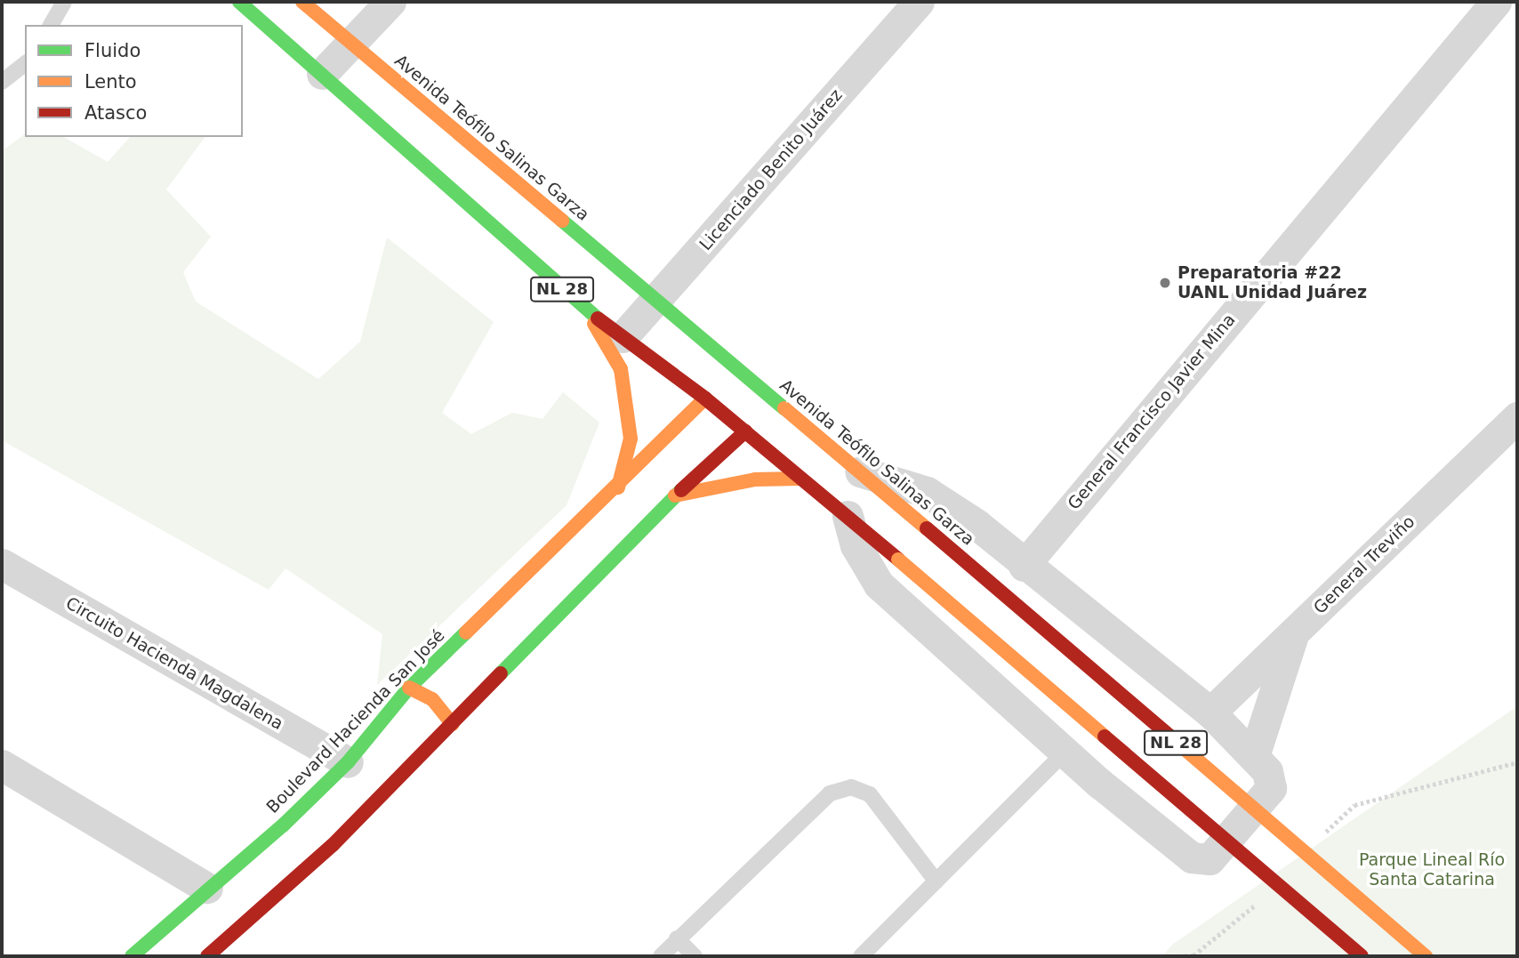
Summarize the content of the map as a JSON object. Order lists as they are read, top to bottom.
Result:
{
  "streets": {
    "main road": ["Avenida Teófilo Salinas Garza", "NL 28", "Boulevard Hacienda San José"],
    "street": [
      "Licenciado Benito Juárez",
      "General Francisco Javier Mina",
      "General Treviño",
      "Circuito Hacienda Magdalena"
    ]
  },
  "crossings": [
    ["Avenida Teófilo Salinas Garza", "Licenciado Benito Juárez"],
    ["Licenciado Benito Juárez", "NL 28"],
    ["NL 28", "Boulevard Hacienda San José"],
    ["Circuito Hacienda Magdalena", "Boulevard Hacienda San José"]
  ],
  "parks": ["Parque Lineal Río Santa Catarina"],
  "places": ["Preparatoria #22 UANL Unidad Juárez"],
  "legend": ["Fluido", "Lento", "Atasco"]
}
